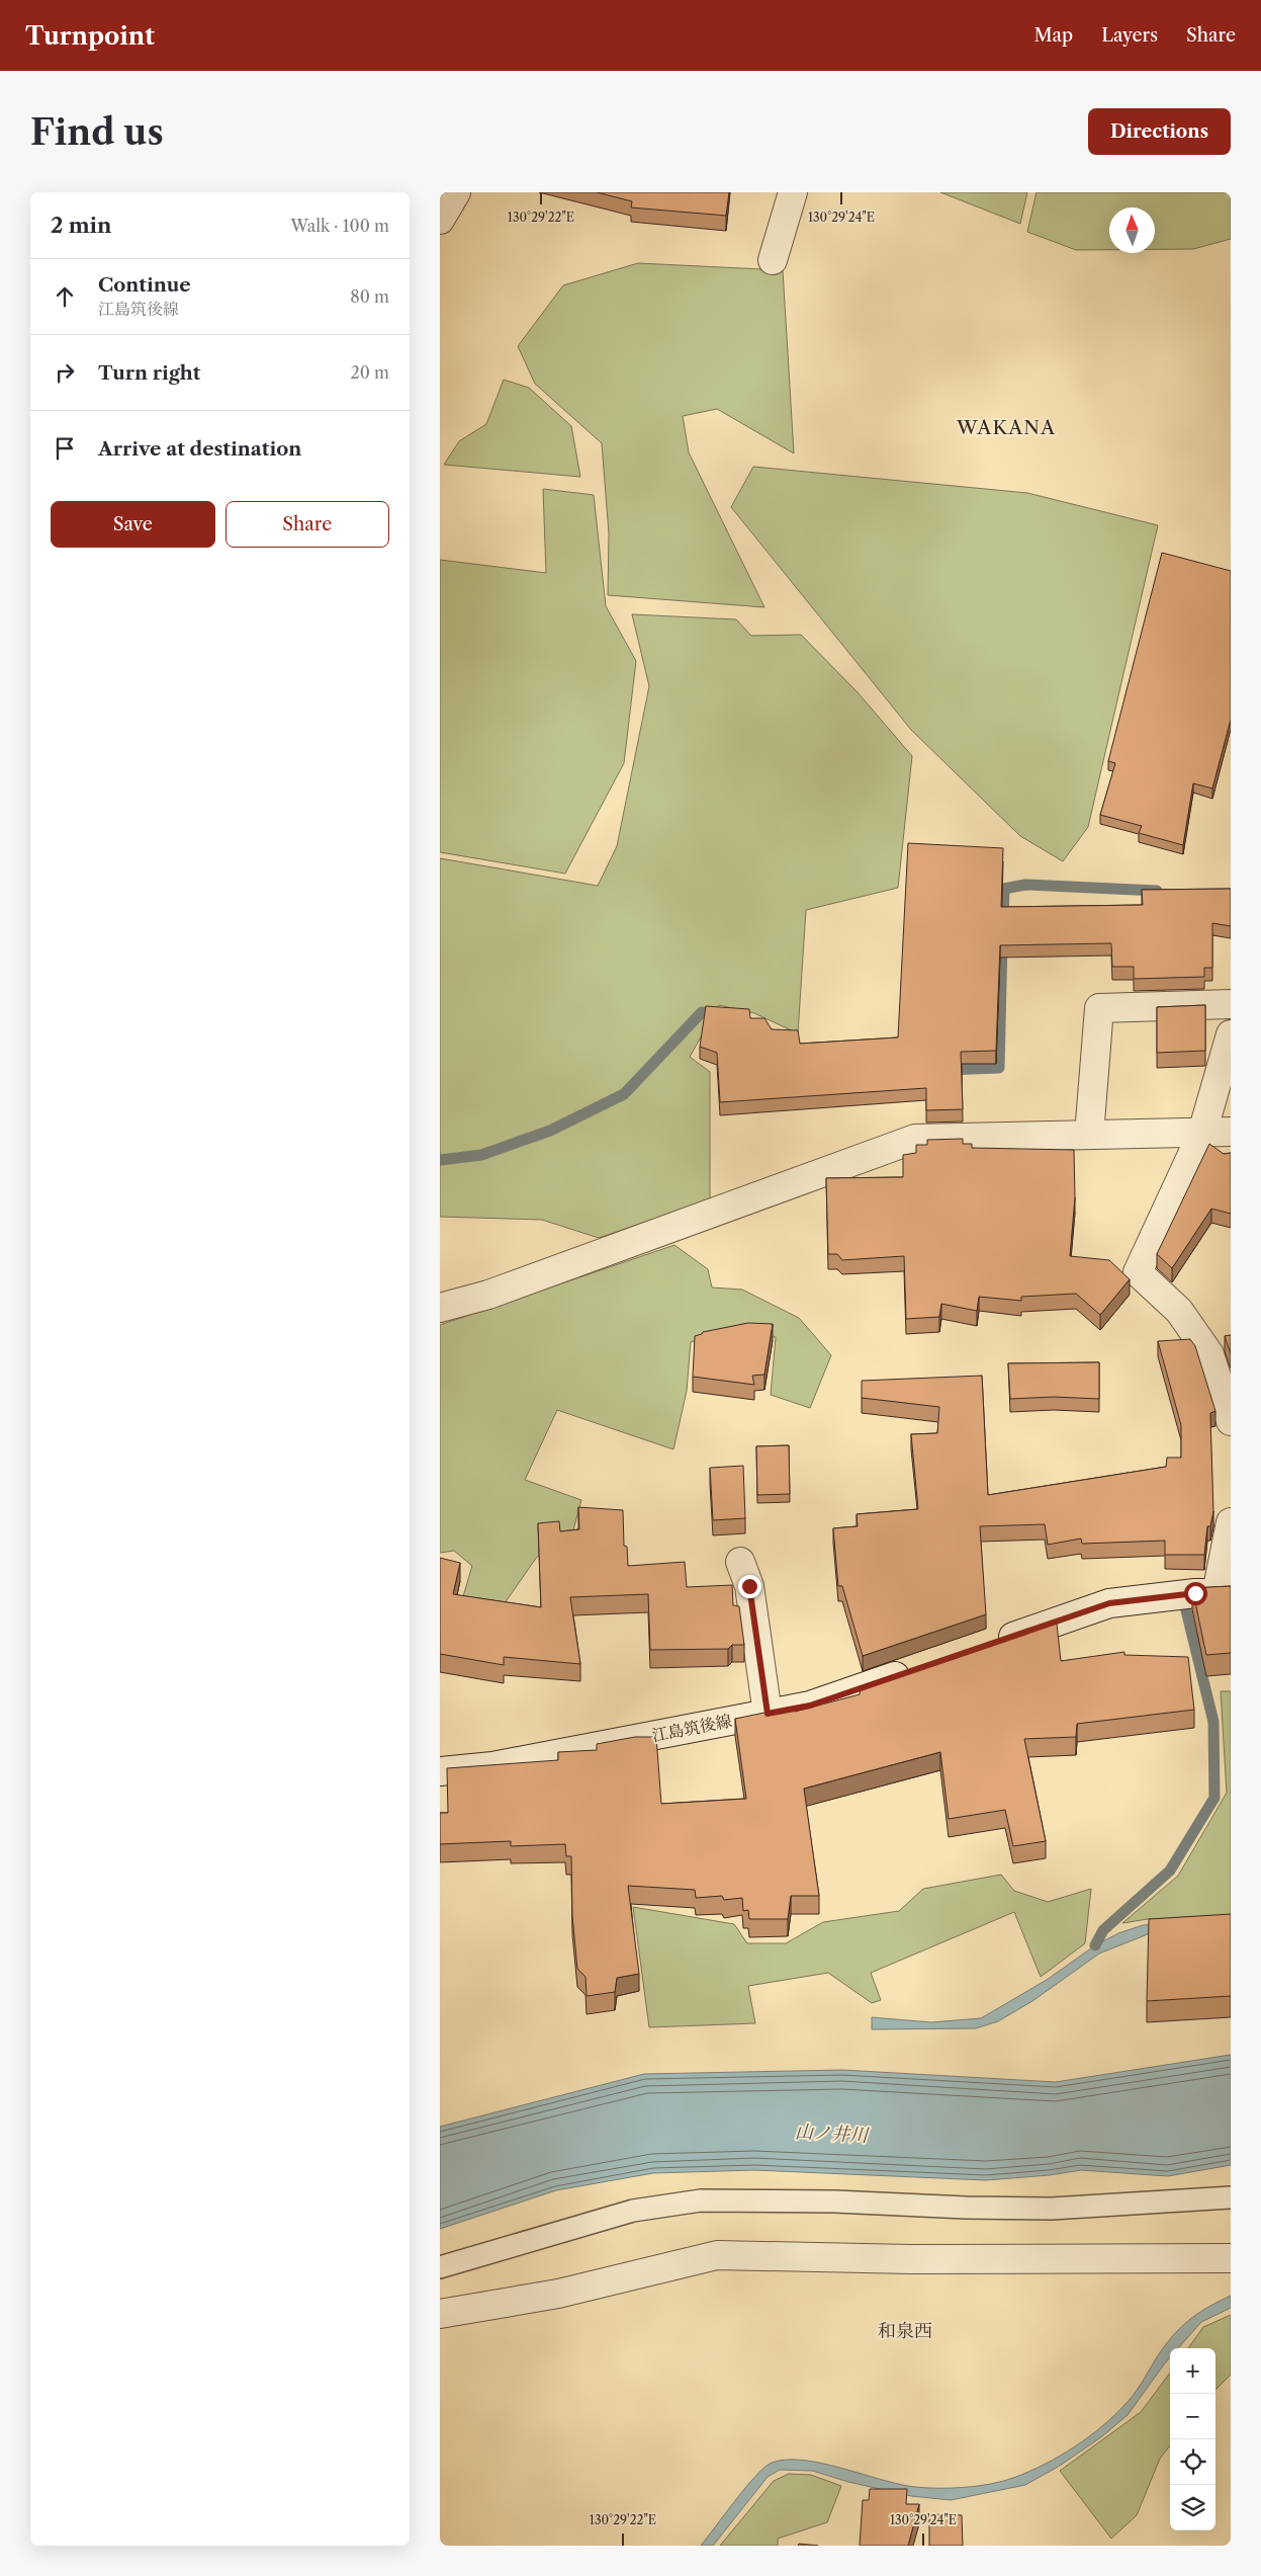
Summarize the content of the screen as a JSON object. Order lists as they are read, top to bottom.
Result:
{
  "streets": {
    "street": ["江島筑後線"]
  },
  "districts": ["WAKANA", "和泉西"],
  "water": ["山ノ井川"],
  "north": "top",
  "page": {
    "header": "Turnpoint",
    "nav": ["Map", "Layers", "Share"],
    "buttons": [
      "Directions",
      ["Save", "Share"]
    ],
    "title": "Find us",
    "heading": ["2 min", "Walk · 100 m"],
    "list": [
      ["Continue", "江島筑後線", "80 m"],
      ["Turn right", "20 m"],
      "Arrive at destination"
    ],
    "map_buttons": ["+", "−"]
  },
  "coordinates": ["130°29'22\"E", "130°29'24\"E"]
}
